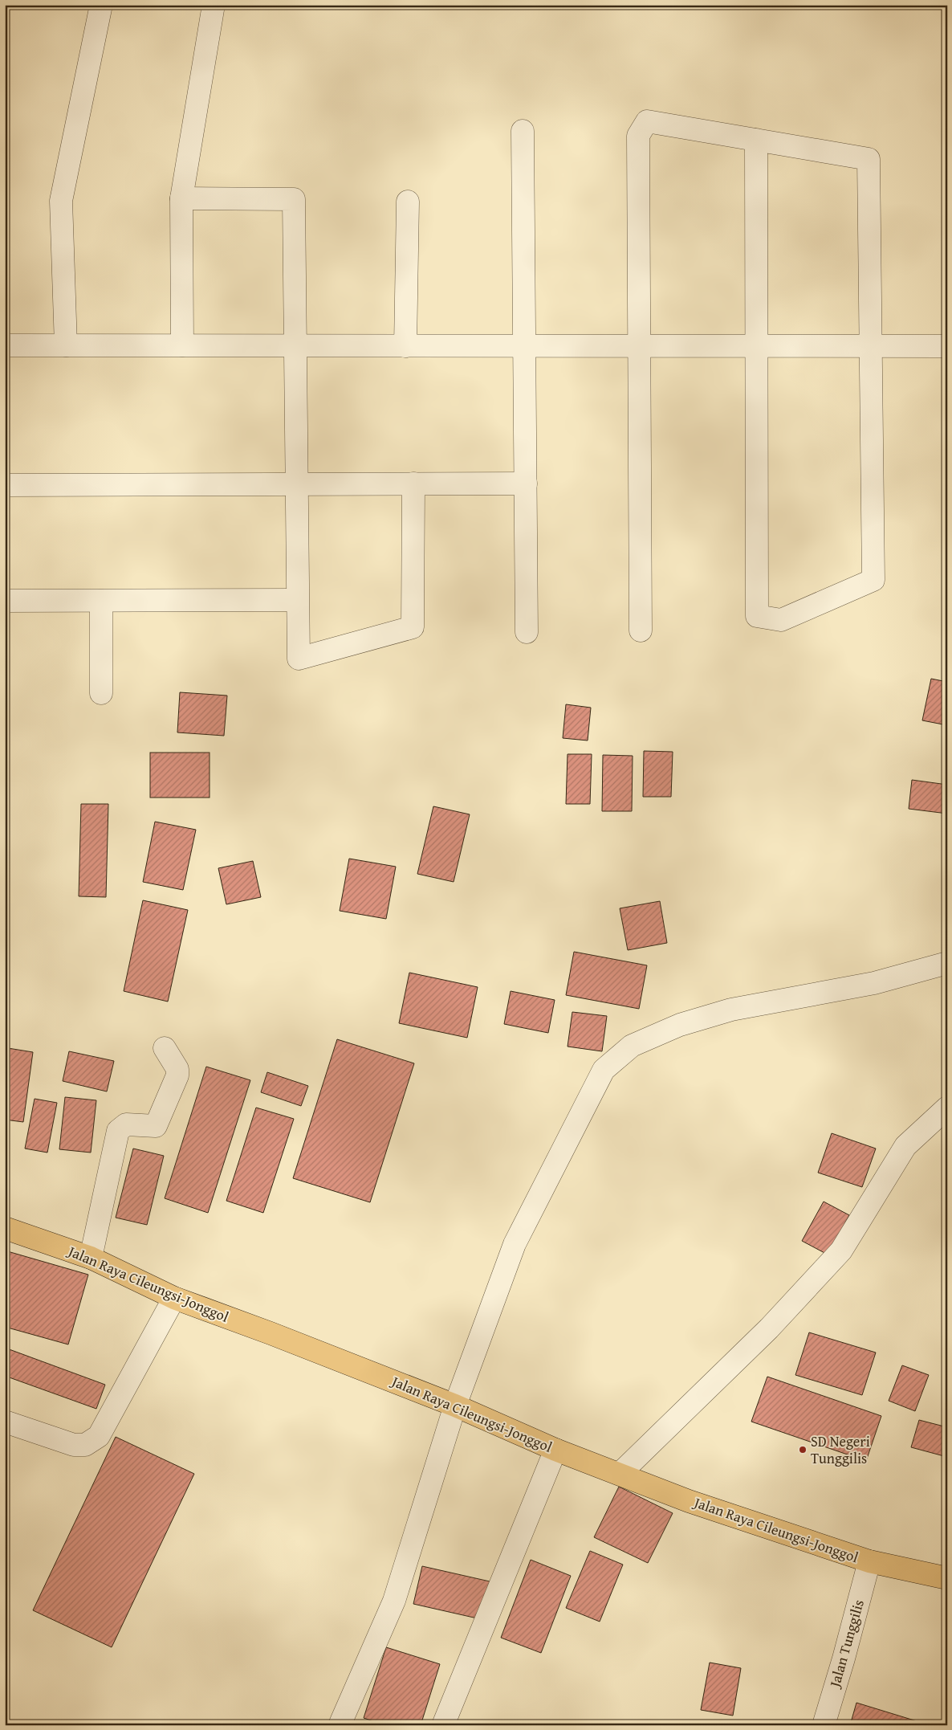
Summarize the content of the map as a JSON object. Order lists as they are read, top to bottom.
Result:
{
  "streets": {
    "main road": ["Jalan Raya Cileungsi-Jonggol"],
    "street": ["Jalan Tunggilis"]
  },
  "crossings": [
    ["Jalan Raya Cileungsi-Jonggol", "Jalan Tunggilis"]
  ],
  "places": ["SD Negeri Tunggilis"]
}
